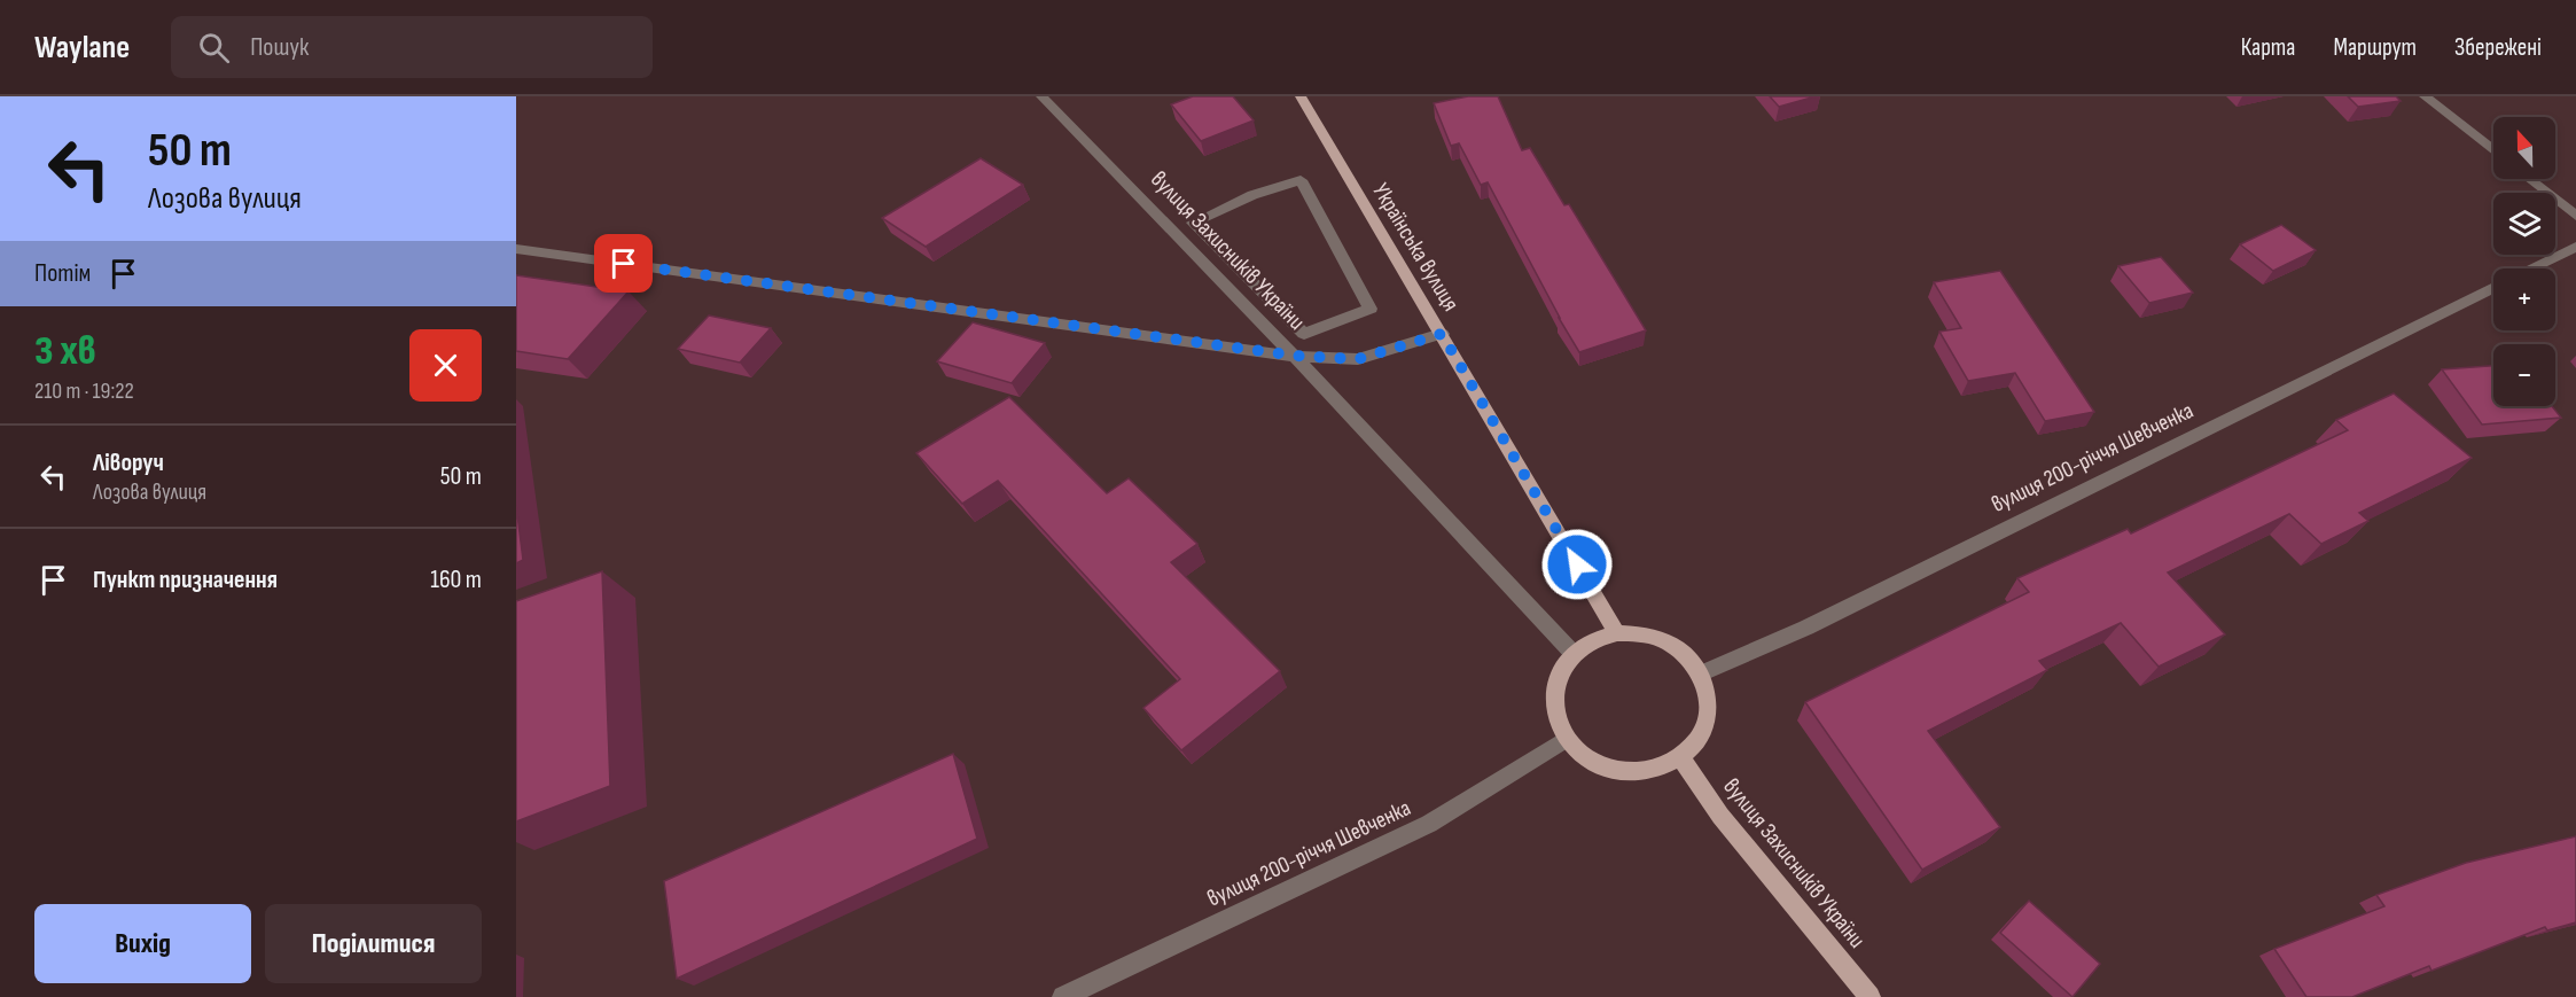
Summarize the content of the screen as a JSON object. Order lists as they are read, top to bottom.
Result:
{
  "streets": {
    "main road": ["Українська вулиця", "вулиця Захисників України"],
    "street": ["вулиця 200-річчя Шевченка"]
  },
  "crossings": [
    ["Українська вулиця", "вулиця Захисників України"],
    ["Українська вулиця", "вулиця 200-річчя Шевченка"],
    ["вулиця Захисників України", "вулиця 200-річчя Шевченка"]
  ],
  "north": "top",
  "page": {
    "header": "Waylane",
    "search": "Пошук",
    "nav": ["Карта", "Маршрут", "Збережені"],
    "turn": ["50 m", "Лозова вулиця"],
    "map_buttons": ["+", "−"],
    "then": "Потім",
    "heading": ["3 хв", "210 m · 19:22"],
    "list": [
      {
        "name": "Ліворуч",
        "note": "Лозова вулиця",
        "value": "50 m"
      },
      {
        "name": "Пункт призначення",
        "value": "160 m"
      }
    ],
    "buttons": ["Вихід", "Поділитися"]
  }
}
